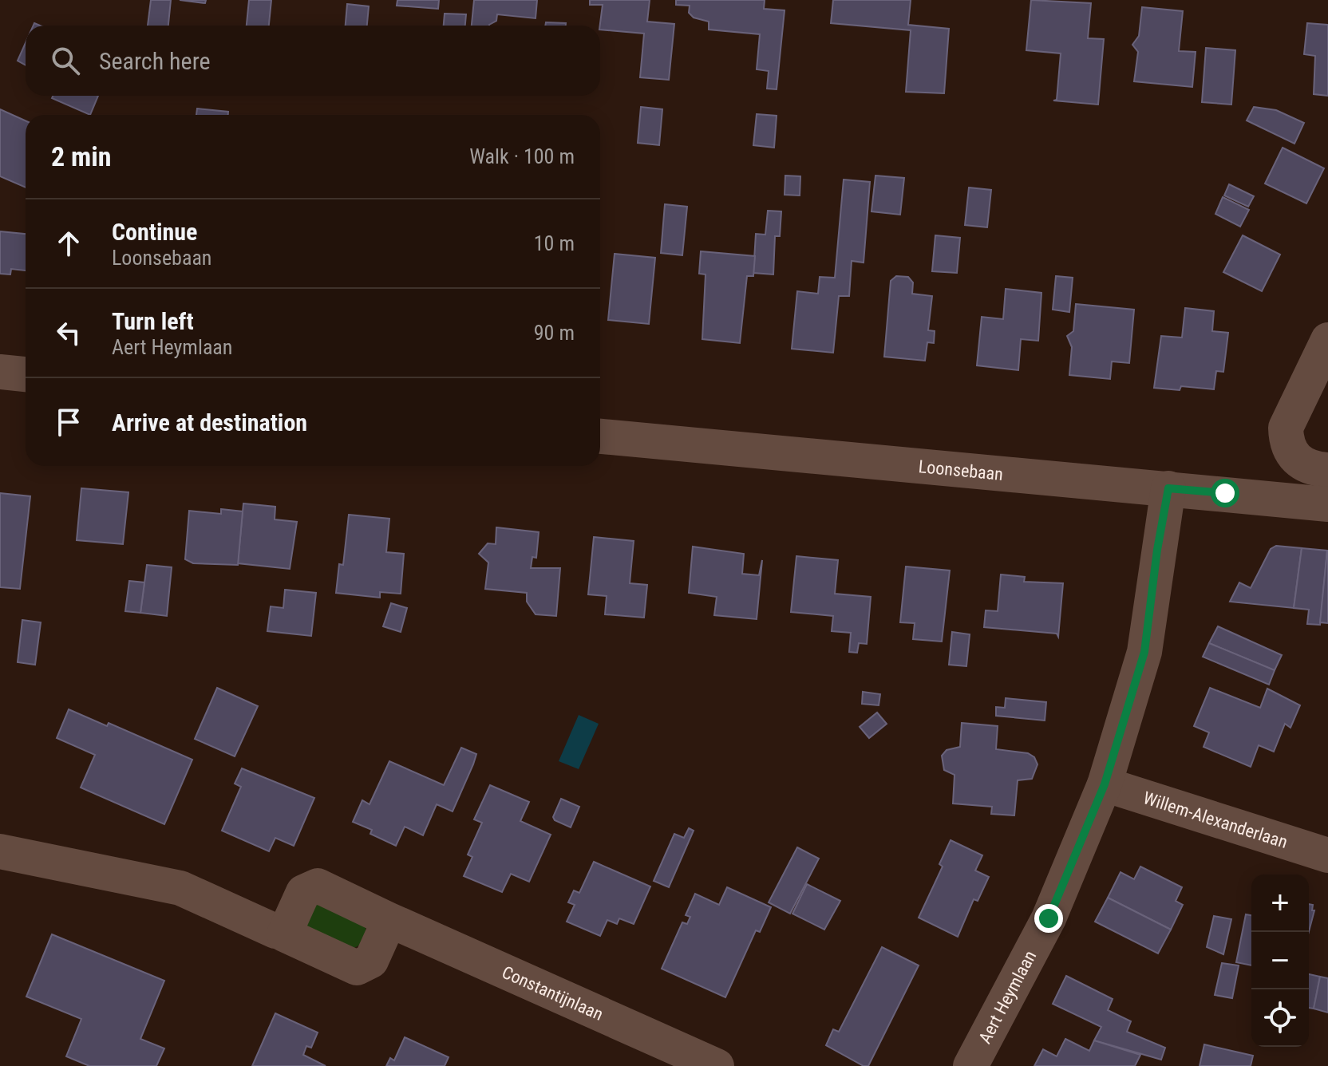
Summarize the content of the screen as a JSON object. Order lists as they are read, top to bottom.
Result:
{
  "streets": {
    "street": [
      "Loonsebaan",
      "Willem-Alexanderlaan",
      "Constantijnlaan",
      "Aert Heymlaan"
    ]
  },
  "crossings": [
    ["Loonsebaan", "Aert Heymlaan"],
    ["Willem-Alexanderlaan", "Aert Heymlaan"]
  ],
  "page": {
    "search": "Search here",
    "heading": ["2 min", "Walk · 100 m"],
    "list": [
      ["Continue", "Loonsebaan", "10 m"],
      ["Turn left", "Aert Heymlaan", "90 m"],
      "Arrive at destination"
    ],
    "map_buttons": ["+", "−"]
  }
}
